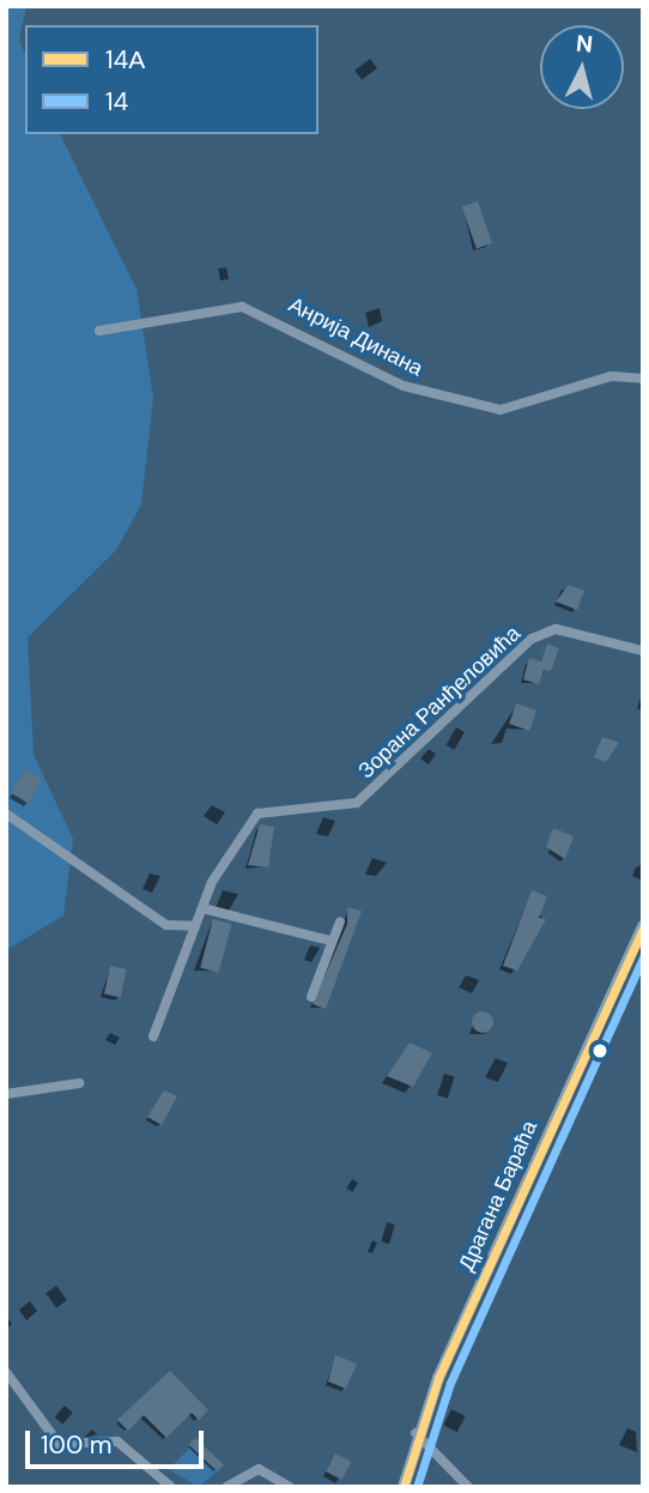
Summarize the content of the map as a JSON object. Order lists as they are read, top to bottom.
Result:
{
  "streets": {
    "street": ["Анрија Динана", "Зорана Ранђеловића", "Драгана Бараћа"]
  },
  "lines": ["transit line 14А", "transit line 14"],
  "legend": ["14А", "14"],
  "scale_bar": "100 m",
  "north": "top"
}
